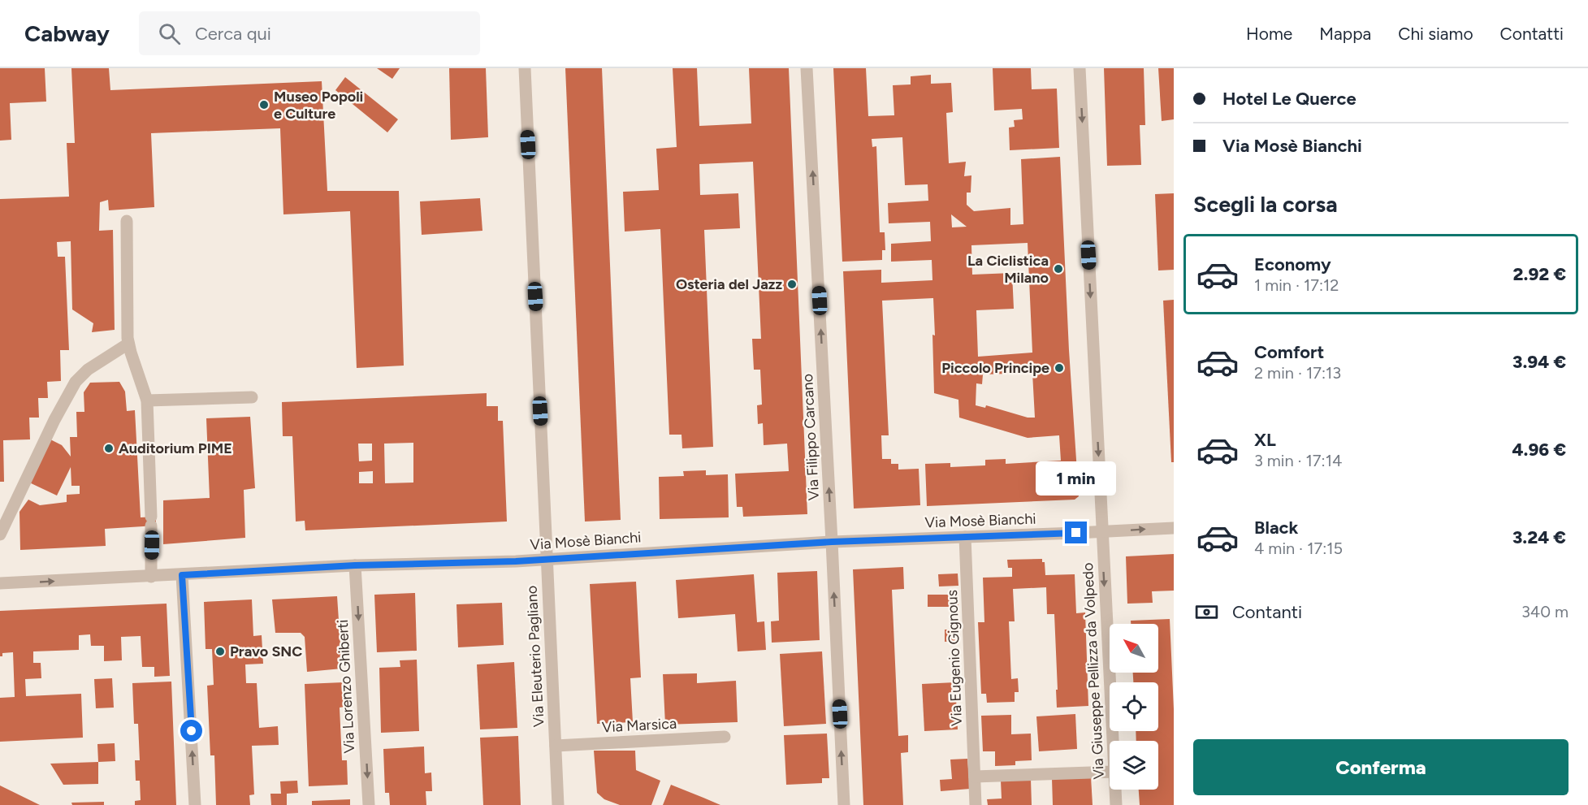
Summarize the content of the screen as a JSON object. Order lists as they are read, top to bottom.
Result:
{
  "streets": {
    "street": [
      "Via Filippo Carcano",
      "Via Mosè Bianchi",
      "Via Eleuterio Pagliano",
      "Via Eugenio Gignous",
      "Via Giuseppe Pellizza da Volpedo",
      "Via Lorenzo Ghiberti",
      "Via Marsica"
    ]
  },
  "crossings": [
    ["Via Filippo Carcano", "Via Mosè Bianchi"],
    ["Via Mosè Bianchi", "Via Eleuterio Pagliano"],
    ["Via Mosè Bianchi", "Via Eugenio Gignous"],
    ["Via Mosè Bianchi", "Via Giuseppe Pellizza da Volpedo"],
    ["Via Mosè Bianchi", "Via Lorenzo Ghiberti"],
    ["Via Eleuterio Pagliano", "Via Marsica"]
  ],
  "one_way": ["Via Filippo Carcano", "Via Giuseppe Pellizza da Volpedo", "Via Lorenzo Ghiberti"],
  "places": [
    "Museo Popoli e Culture",
    "La Ciclistica Milano",
    "Osteria del Jazz",
    "Piccolo Principe",
    "Auditorium PIME",
    "Pravo SNC"
  ],
  "north": "top left",
  "page": {
    "header": "Cabway",
    "search": "Cerca qui",
    "nav": [
      "Home",
      "Mappa",
      "Chi siamo",
      "Contatti"
    ],
    "banner": ["Hotel Le Querce", "Via Mosè Bianchi"],
    "heading": "Scegli la corsa",
    "list": [
      {
        "name": "Economy",
        "note": "1 min · 17:12",
        "value": "2.92 €"
      },
      {
        "name": "Comfort",
        "note": "2 min · 17:13",
        "value": "3.94 €"
      },
      {
        "name": "XL",
        "note": "3 min · 17:14",
        "value": "4.96 €"
      },
      {
        "name": "Black",
        "note": "4 min · 17:15",
        "value": "3.24 €"
      }
    ],
    "bubble": "1 min",
    "pay": ["Contanti", "340 m"],
    "buttons": "Conferma"
  }
}
